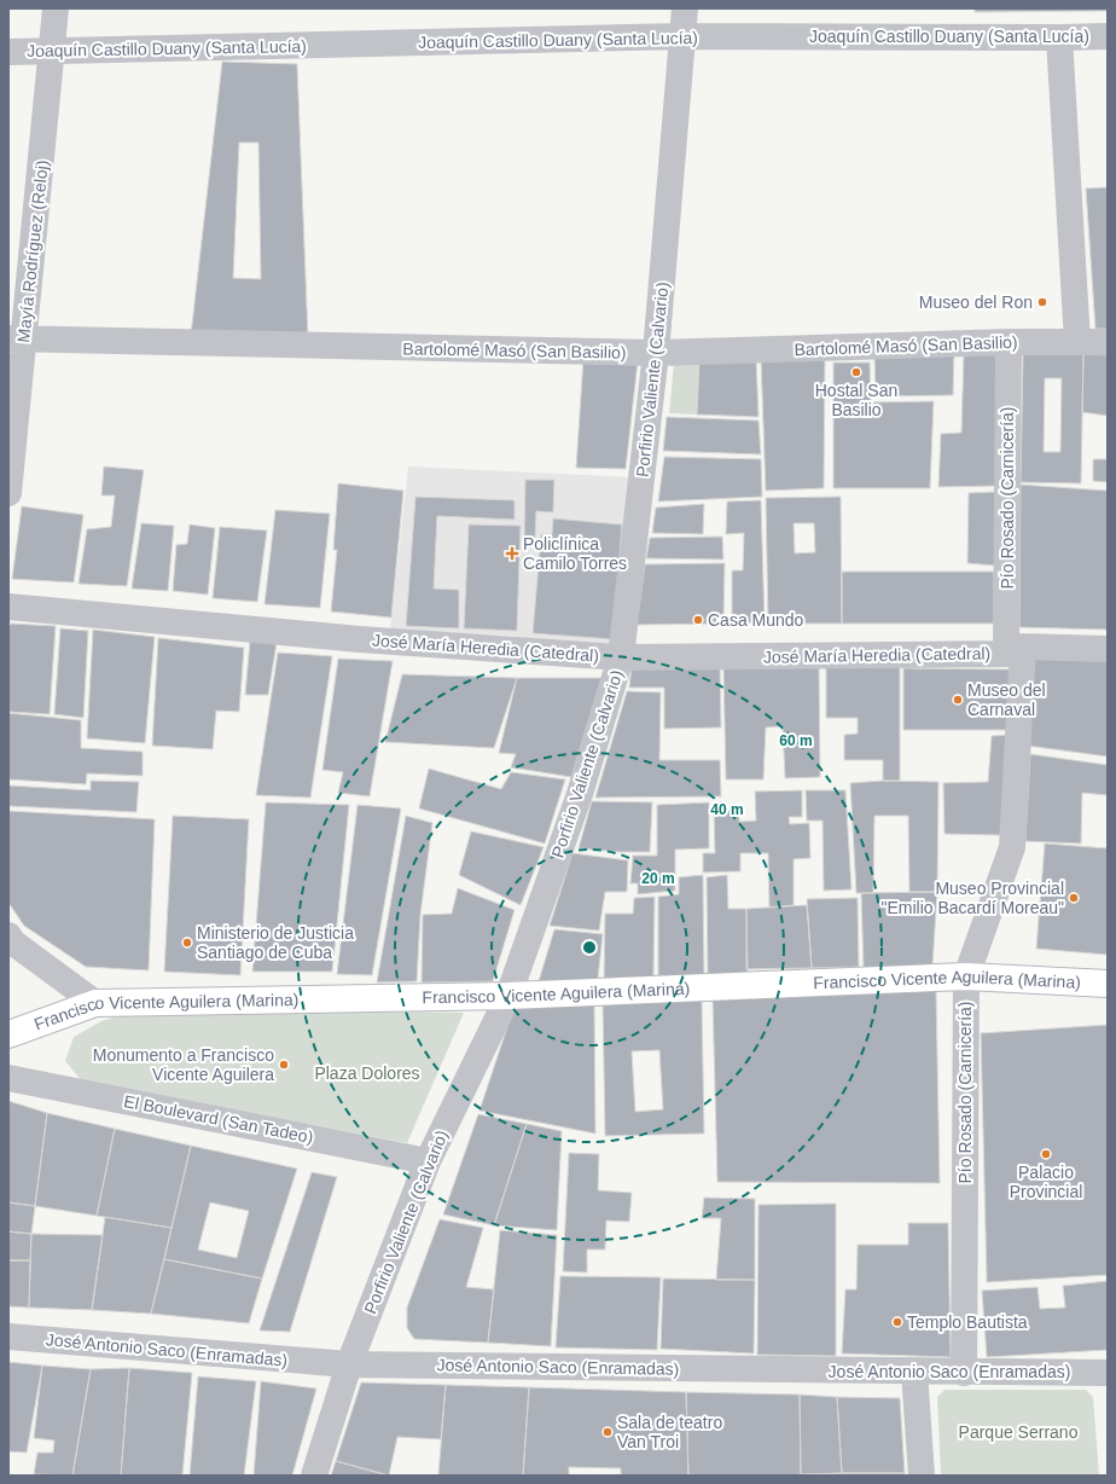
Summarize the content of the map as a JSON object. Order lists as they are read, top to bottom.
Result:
{
  "streets": {
    "main road": ["Francisco Vicente Aguilera (Marina)"],
    "street": [
      "Joaquín Castillo Duany (Santa Lucía)",
      "Mayía Rodríguez (Reloj)",
      "Bartolomé Masó (San Basilio)",
      "Porfirio Valiente (Calvario)",
      "Pío Rosado (Carnicería)",
      "José María Heredia (Catedral)",
      "El Boulevard (San Tadeo)",
      "José Antonio Saco (Enramadas)"
    ]
  },
  "crossings": [
    ["Joaquín Castillo Duany (Santa Lucía)", "Mayía Rodríguez (Reloj)"],
    ["Joaquín Castillo Duany (Santa Lucía)", "Porfirio Valiente (Calvario)"],
    ["Mayía Rodríguez (Reloj)", "Bartolomé Masó (San Basilio)"],
    ["Bartolomé Masó (San Basilio)", "Porfirio Valiente (Calvario)"],
    ["Bartolomé Masó (San Basilio)", "Pío Rosado (Carnicería)"],
    ["Porfirio Valiente (Calvario)", "José María Heredia (Catedral)"],
    ["Porfirio Valiente (Calvario)", "Francisco Vicente Aguilera (Marina)"],
    ["Porfirio Valiente (Calvario)", "El Boulevard (San Tadeo)"],
    ["Porfirio Valiente (Calvario)", "José Antonio Saco (Enramadas)"],
    ["Pío Rosado (Carnicería)", "José María Heredia (Catedral)"],
    ["Pío Rosado (Carnicería)", "Francisco Vicente Aguilera (Marina)"],
    ["Pío Rosado (Carnicería)", "José Antonio Saco (Enramadas)"]
  ],
  "parks": ["Plaza Dolores", "Parque Serrano"],
  "places": {
    "other": [
      "Museo del Ron",
      "Hostal San Basilio",
      "Casa Mundo",
      "Museo del Carnaval",
      "Museo Provincial \"Emilio Bacardí Moreau\"",
      "Ministerio de Justicia Santiago de Cuba",
      "Monumento a Francisco Vicente Aguilera",
      "Palacio Provincial",
      "Templo Bautista",
      "Sala de teatro Van Troi"
    ],
    "health": ["Policlínica Camilo Torres"]
  },
  "rings": ["60 m", "40 m", "20 m"]
}
